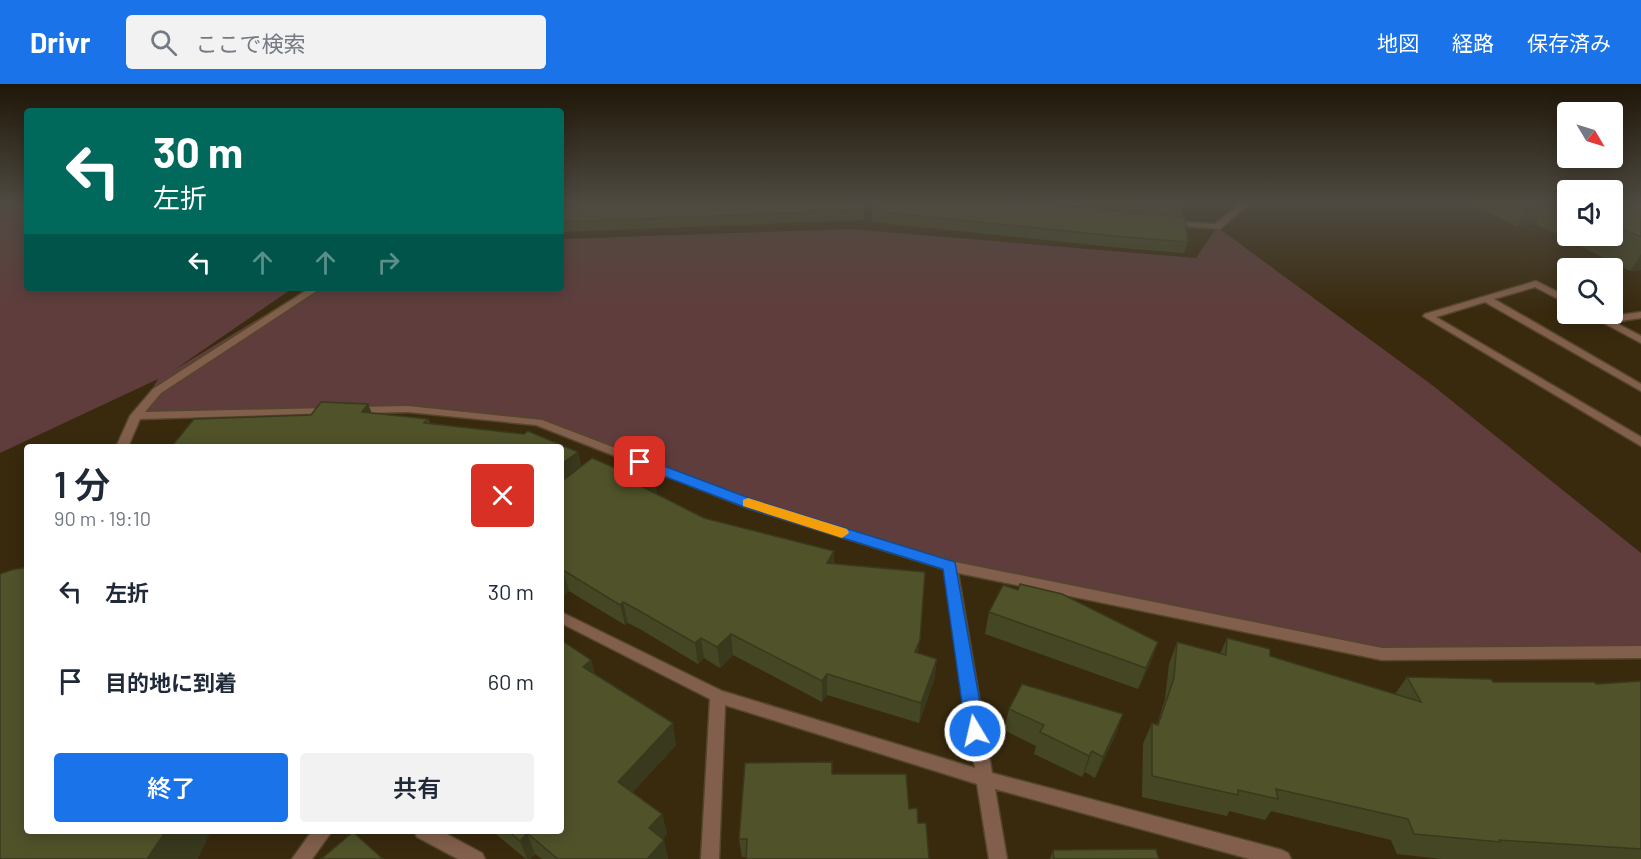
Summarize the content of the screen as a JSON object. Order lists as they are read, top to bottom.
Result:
{
  "north": "bottom right",
  "page": {
    "header": "Drivr",
    "search": "ここで検索",
    "nav": ["地図", "経路", "保存済み"],
    "turn": ["30 m", "左折"],
    "heading": ["1 分", "90 m · 19:10"],
    "list": [
      {
        "name": "左折",
        "value": "30 m"
      },
      {
        "name": "目的地に到着",
        "value": "60 m"
      }
    ],
    "buttons": ["終了", "共有"]
  }
}
